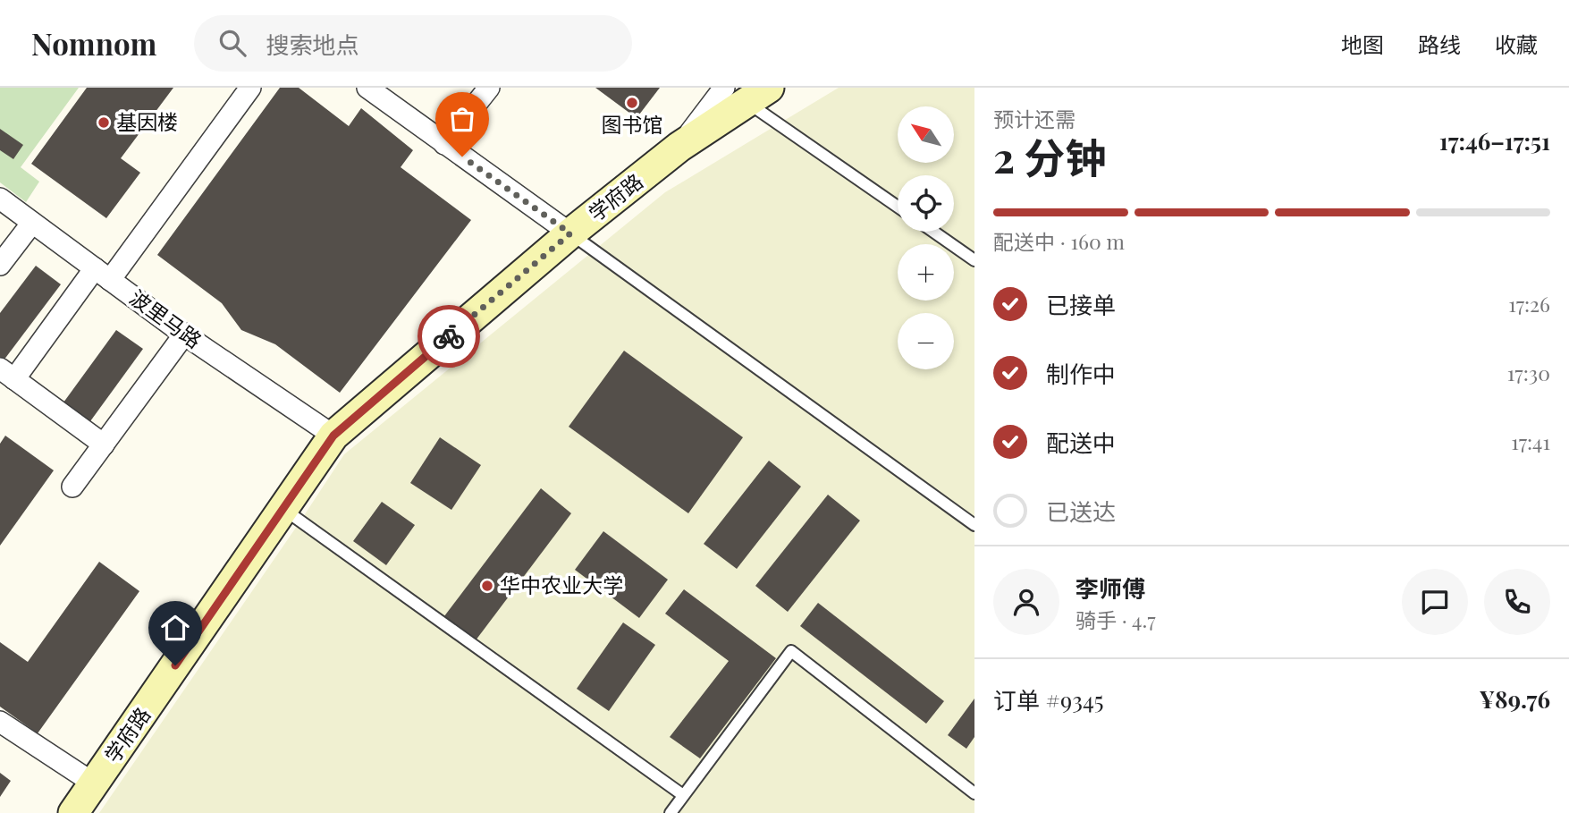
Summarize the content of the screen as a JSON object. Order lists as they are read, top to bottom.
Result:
{
  "streets": {
    "street": ["学府路", "波里马路"]
  },
  "crossings": [
    ["学府路", "波里马路"]
  ],
  "places": ["图书馆", "基因楼", "华中农业大学"],
  "north": "top left",
  "page": {
    "header": "Nomnom",
    "search": "搜索地点",
    "nav": ["地图", "路线", "收藏"],
    "heading": ["2 分钟", "预计还需", "17:46–17:51"],
    "panel": [
      "李师傅",
      "骑手 · 4.7",
      "订单 #9345",
      "¥89.76"
    ],
    "map_buttons": ["+", "−"],
    "bar": "配送中 · 160 m",
    "list": [
      ["已接单", "17:26"],
      ["制作中", "17:30"],
      ["配送中", "17:41"],
      "已送达"
    ]
  }
}
